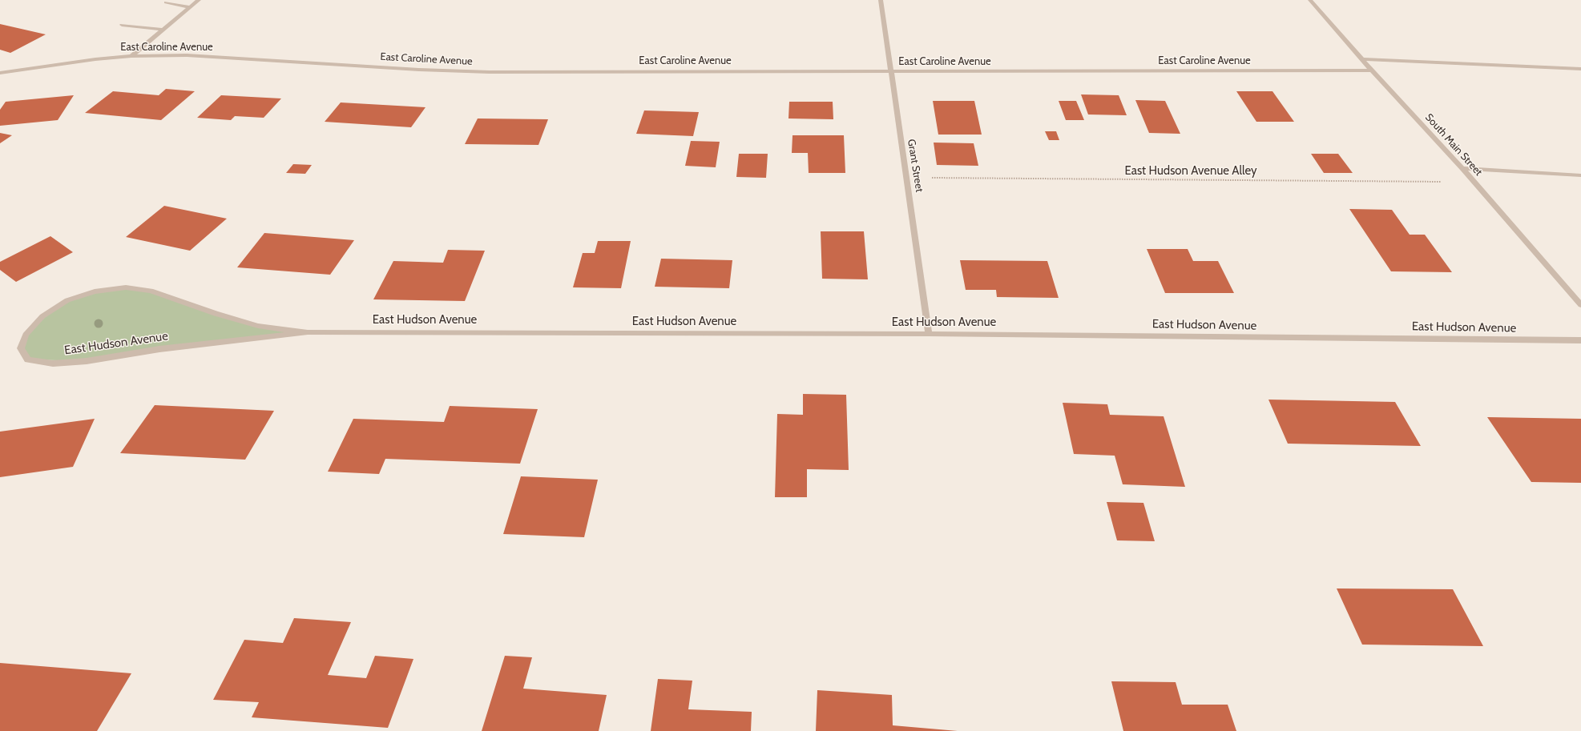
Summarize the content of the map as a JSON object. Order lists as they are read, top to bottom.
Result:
{
  "streets": {
    "street": [
      "East Caroline Avenue",
      "South Main Street",
      "Grant Street",
      "East Hudson Avenue"
    ],
    "path": ["East Hudson Avenue Alley"]
  },
  "crossings": [
    ["East Caroline Avenue", "South Main Street"],
    ["East Caroline Avenue", "Grant Street"],
    ["South Main Street", "East Hudson Avenue Alley"],
    ["Grant Street", "East Hudson Avenue Alley"],
    ["Grant Street", "East Hudson Avenue"]
  ]
}
